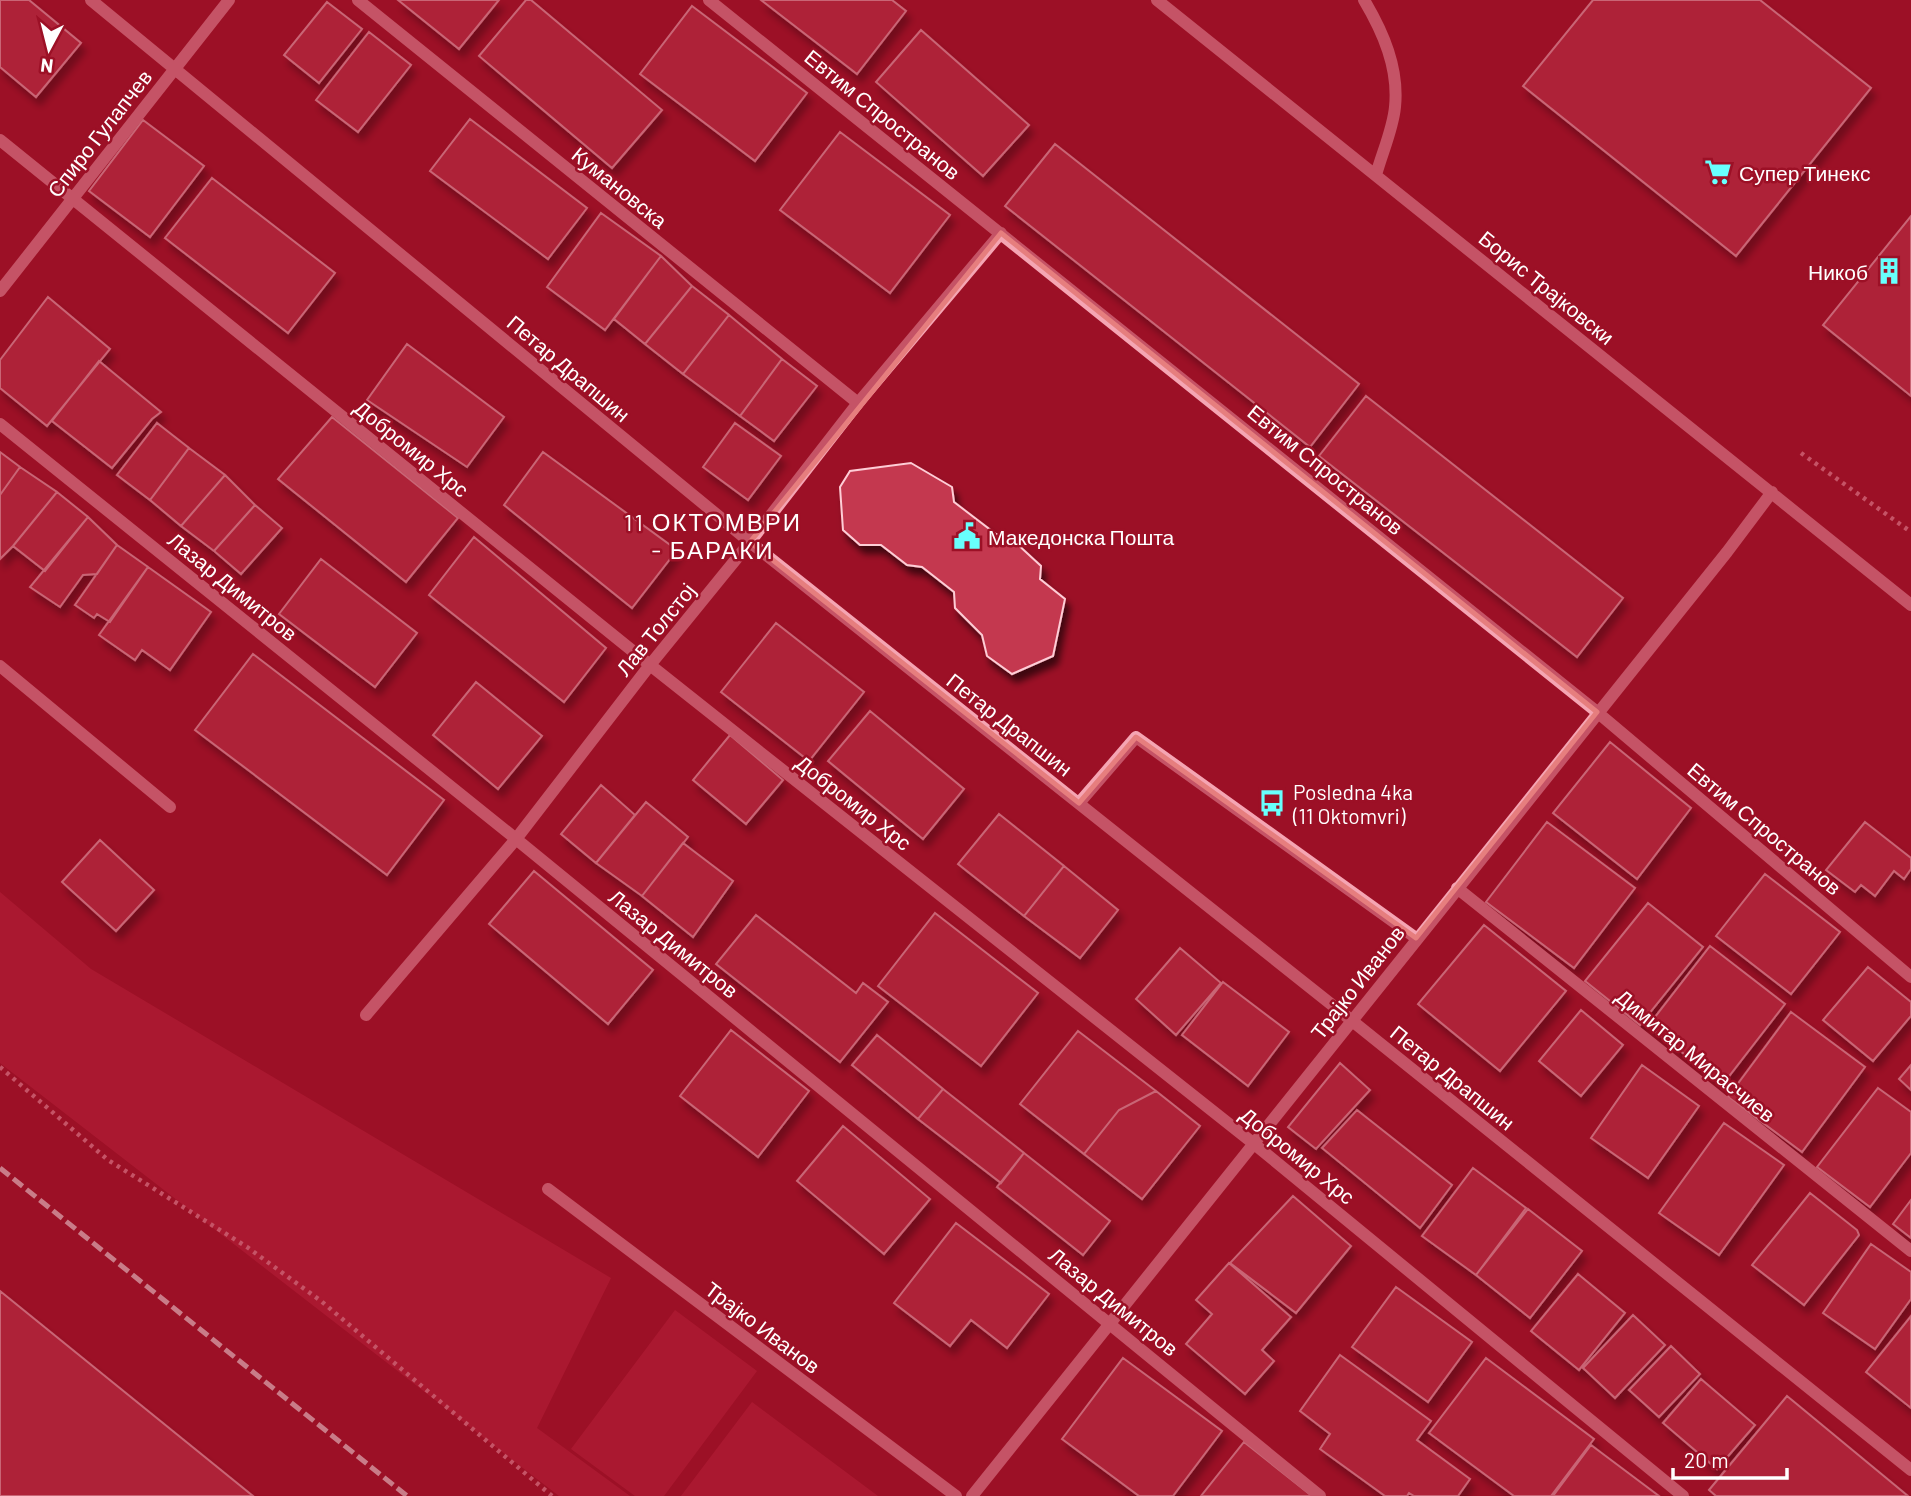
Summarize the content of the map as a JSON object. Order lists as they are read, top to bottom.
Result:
{
  "streets": {
    "street": [
      "Евтим Спространов",
      "Спиро Гулапчев",
      "Кумановска",
      "Борис Трајковски",
      "Петар Драпшин",
      "Добромир Хрс",
      "Лазар Димитров",
      "Лав Толстој",
      "Трајко Иванов",
      "Димитар Мирасчиев"
    ]
  },
  "crossings": [
    ["Евтим Спространов", "Лав Толстој"],
    ["Евтим Спространов", "Трајко Иванов"],
    ["Спиро Гулапчев", "Петар Драпшин"],
    ["Спиро Гулапчев", "Добромир Хрс"],
    ["Кумановска", "Лав Толстој"],
    ["Борис Трајковски", "Трајко Иванов"],
    ["Петар Драпшин", "Лав Толстој"],
    ["Петар Драпшин", "Трајко Иванов"],
    ["Добромир Хрс", "Лав Толстој"],
    ["Добромир Хрс", "Трајко Иванов"],
    ["Лазар Димитров", "Лав Толстој"],
    ["Лазар Димитров", "Трајко Иванов"],
    ["Трајко Иванов", "Димитар Мирасчиев"]
  ],
  "districts": ["11 ОКТОМВРИ - БАРАКИ"],
  "places": {
    "supermarket": ["Супер Тинекс"],
    "building": ["Никоб"],
    "public building": ["Македонска Пошта"],
    "bus stop": ["Posledna 4ka (11 Oktomvri)"]
  },
  "scale_bar": "20 m",
  "north": "bottom"
}
